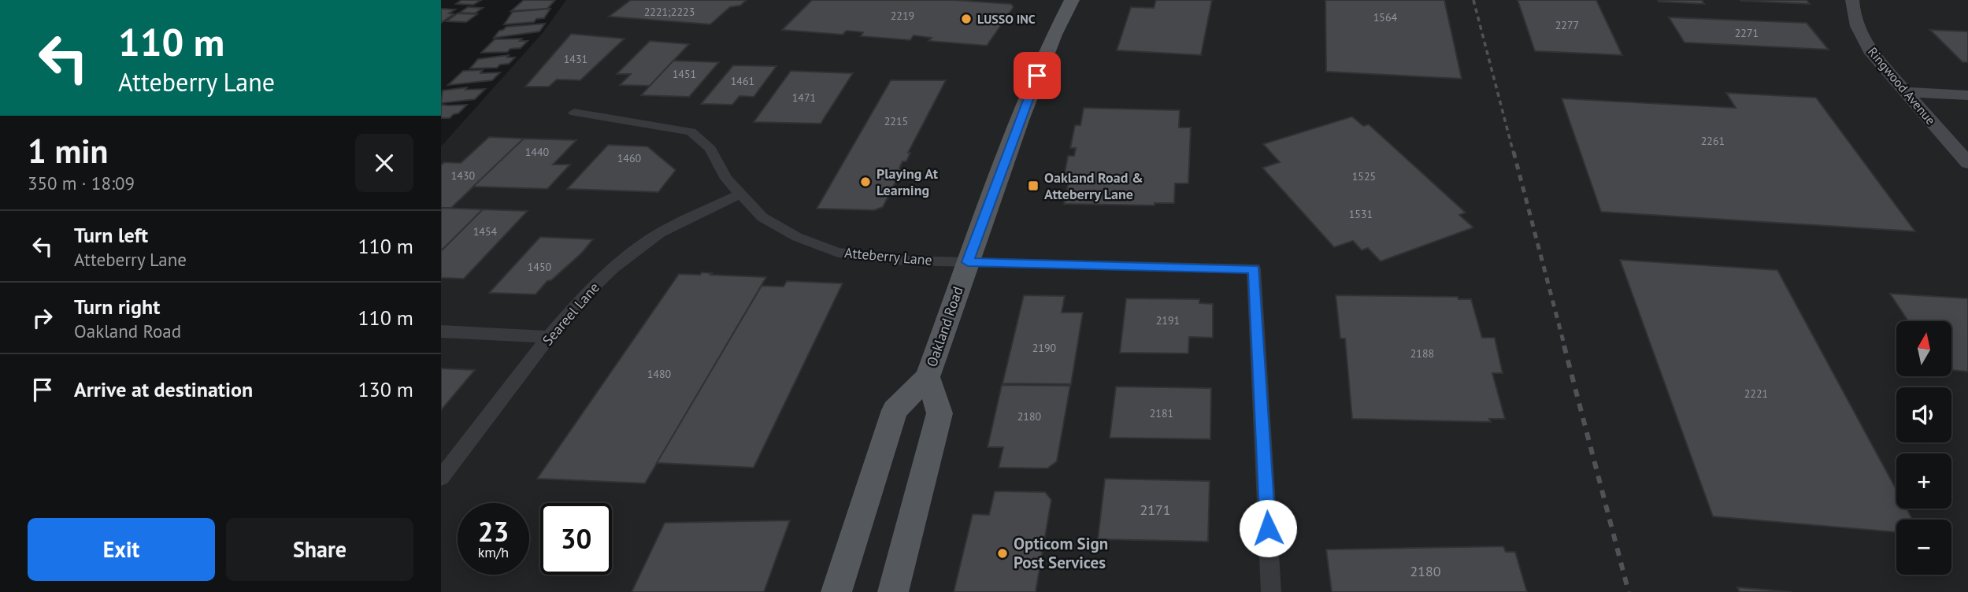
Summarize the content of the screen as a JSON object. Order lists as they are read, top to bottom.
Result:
{
  "streets": {
    "main road": ["Oakland Road"],
    "street": ["Ringwood Avenue", "Atteberry Lane", "Seareel Lane"]
  },
  "crossings": [
    ["Atteberry Lane", "Seareel Lane"],
    ["Atteberry Lane", "Oakland Road"]
  ],
  "places": {
    "other": ["LUSSO INC", "Playing At Learning", "Opticom Sign Post Services"],
    "transit": ["Oakland Road & Atteberry Lane"]
  },
  "house_numbers": [
    "2221;2223",
    "2219",
    "1564",
    "2277",
    "2271",
    "1431",
    "1451",
    "1461",
    "1471",
    "2215",
    "2261",
    "1440",
    "1460",
    "1430",
    "1525",
    "1531",
    "1454",
    "1450",
    "2191",
    "2190",
    "2188",
    "1480",
    "2221",
    "2181",
    "2180",
    "2171",
    "2180"
  ],
  "north": "top",
  "page": {
    "turn": ["110 m", "Atteberry Lane"],
    "heading": ["1 min", "350 m · 18:09"],
    "list": [
      {
        "name": "Turn left",
        "note": "Atteberry Lane",
        "value": "110 m"
      },
      {
        "name": "Turn right",
        "note": "Oakland Road",
        "value": "110 m"
      },
      {
        "name": "Arrive at destination",
        "value": "130 m"
      }
    ],
    "map_buttons": ["+", "−"],
    "speed": "23 km/h",
    "limit": "30",
    "buttons": ["Exit", "Share"]
  }
}
